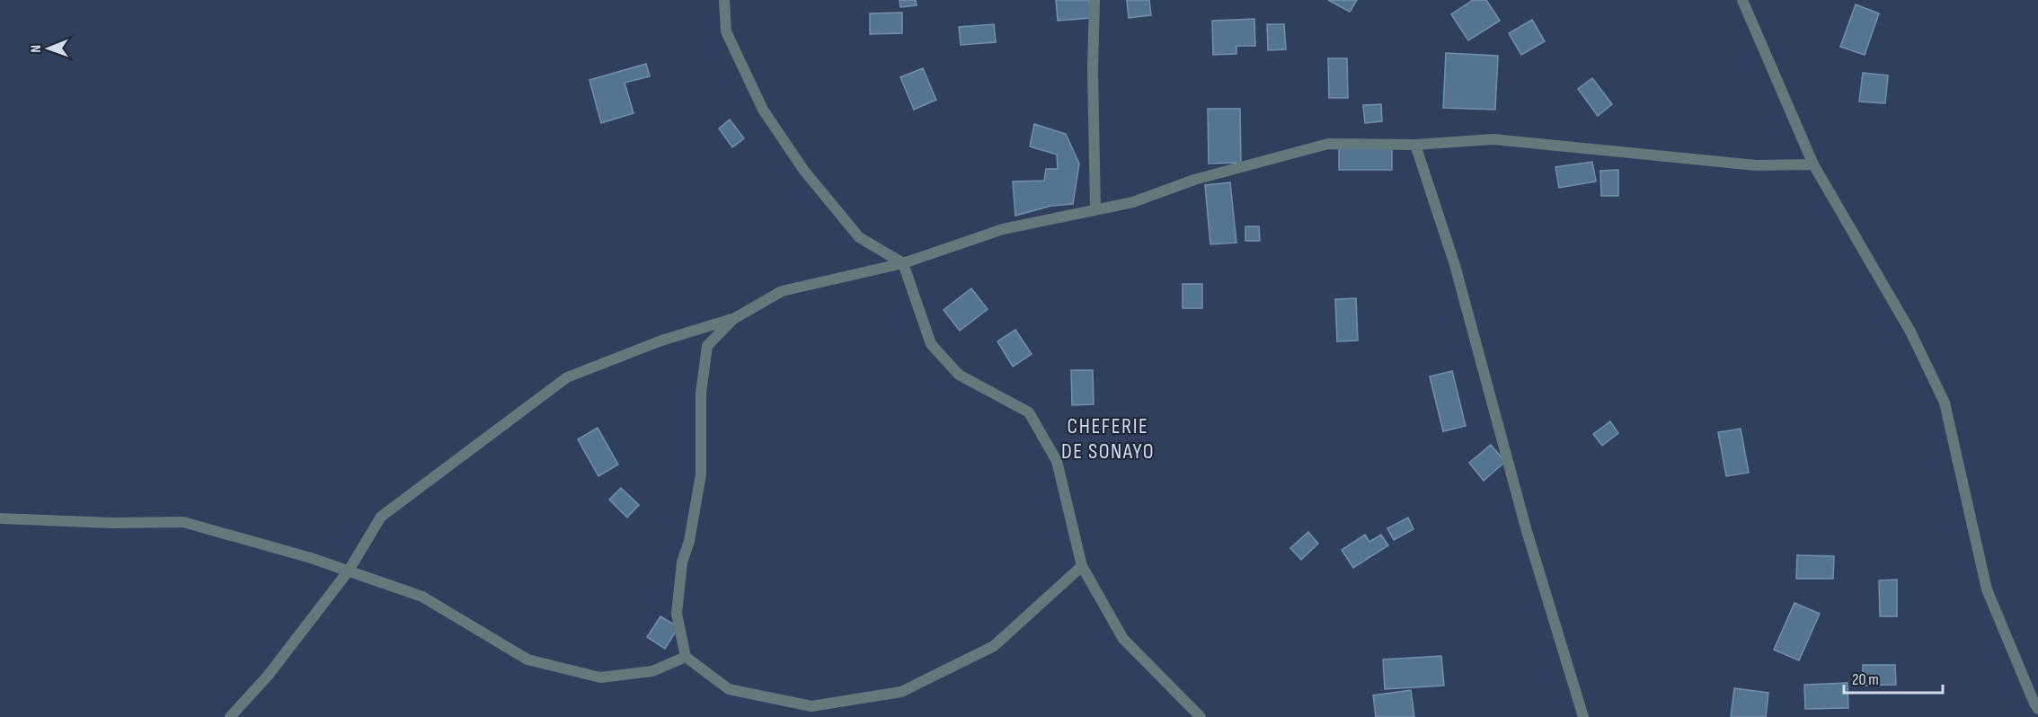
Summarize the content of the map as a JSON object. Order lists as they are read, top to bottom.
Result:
{
  "districts": ["CHEFERIE DE SONAYO"],
  "scale_bar": "20 m",
  "north": "left"
}
